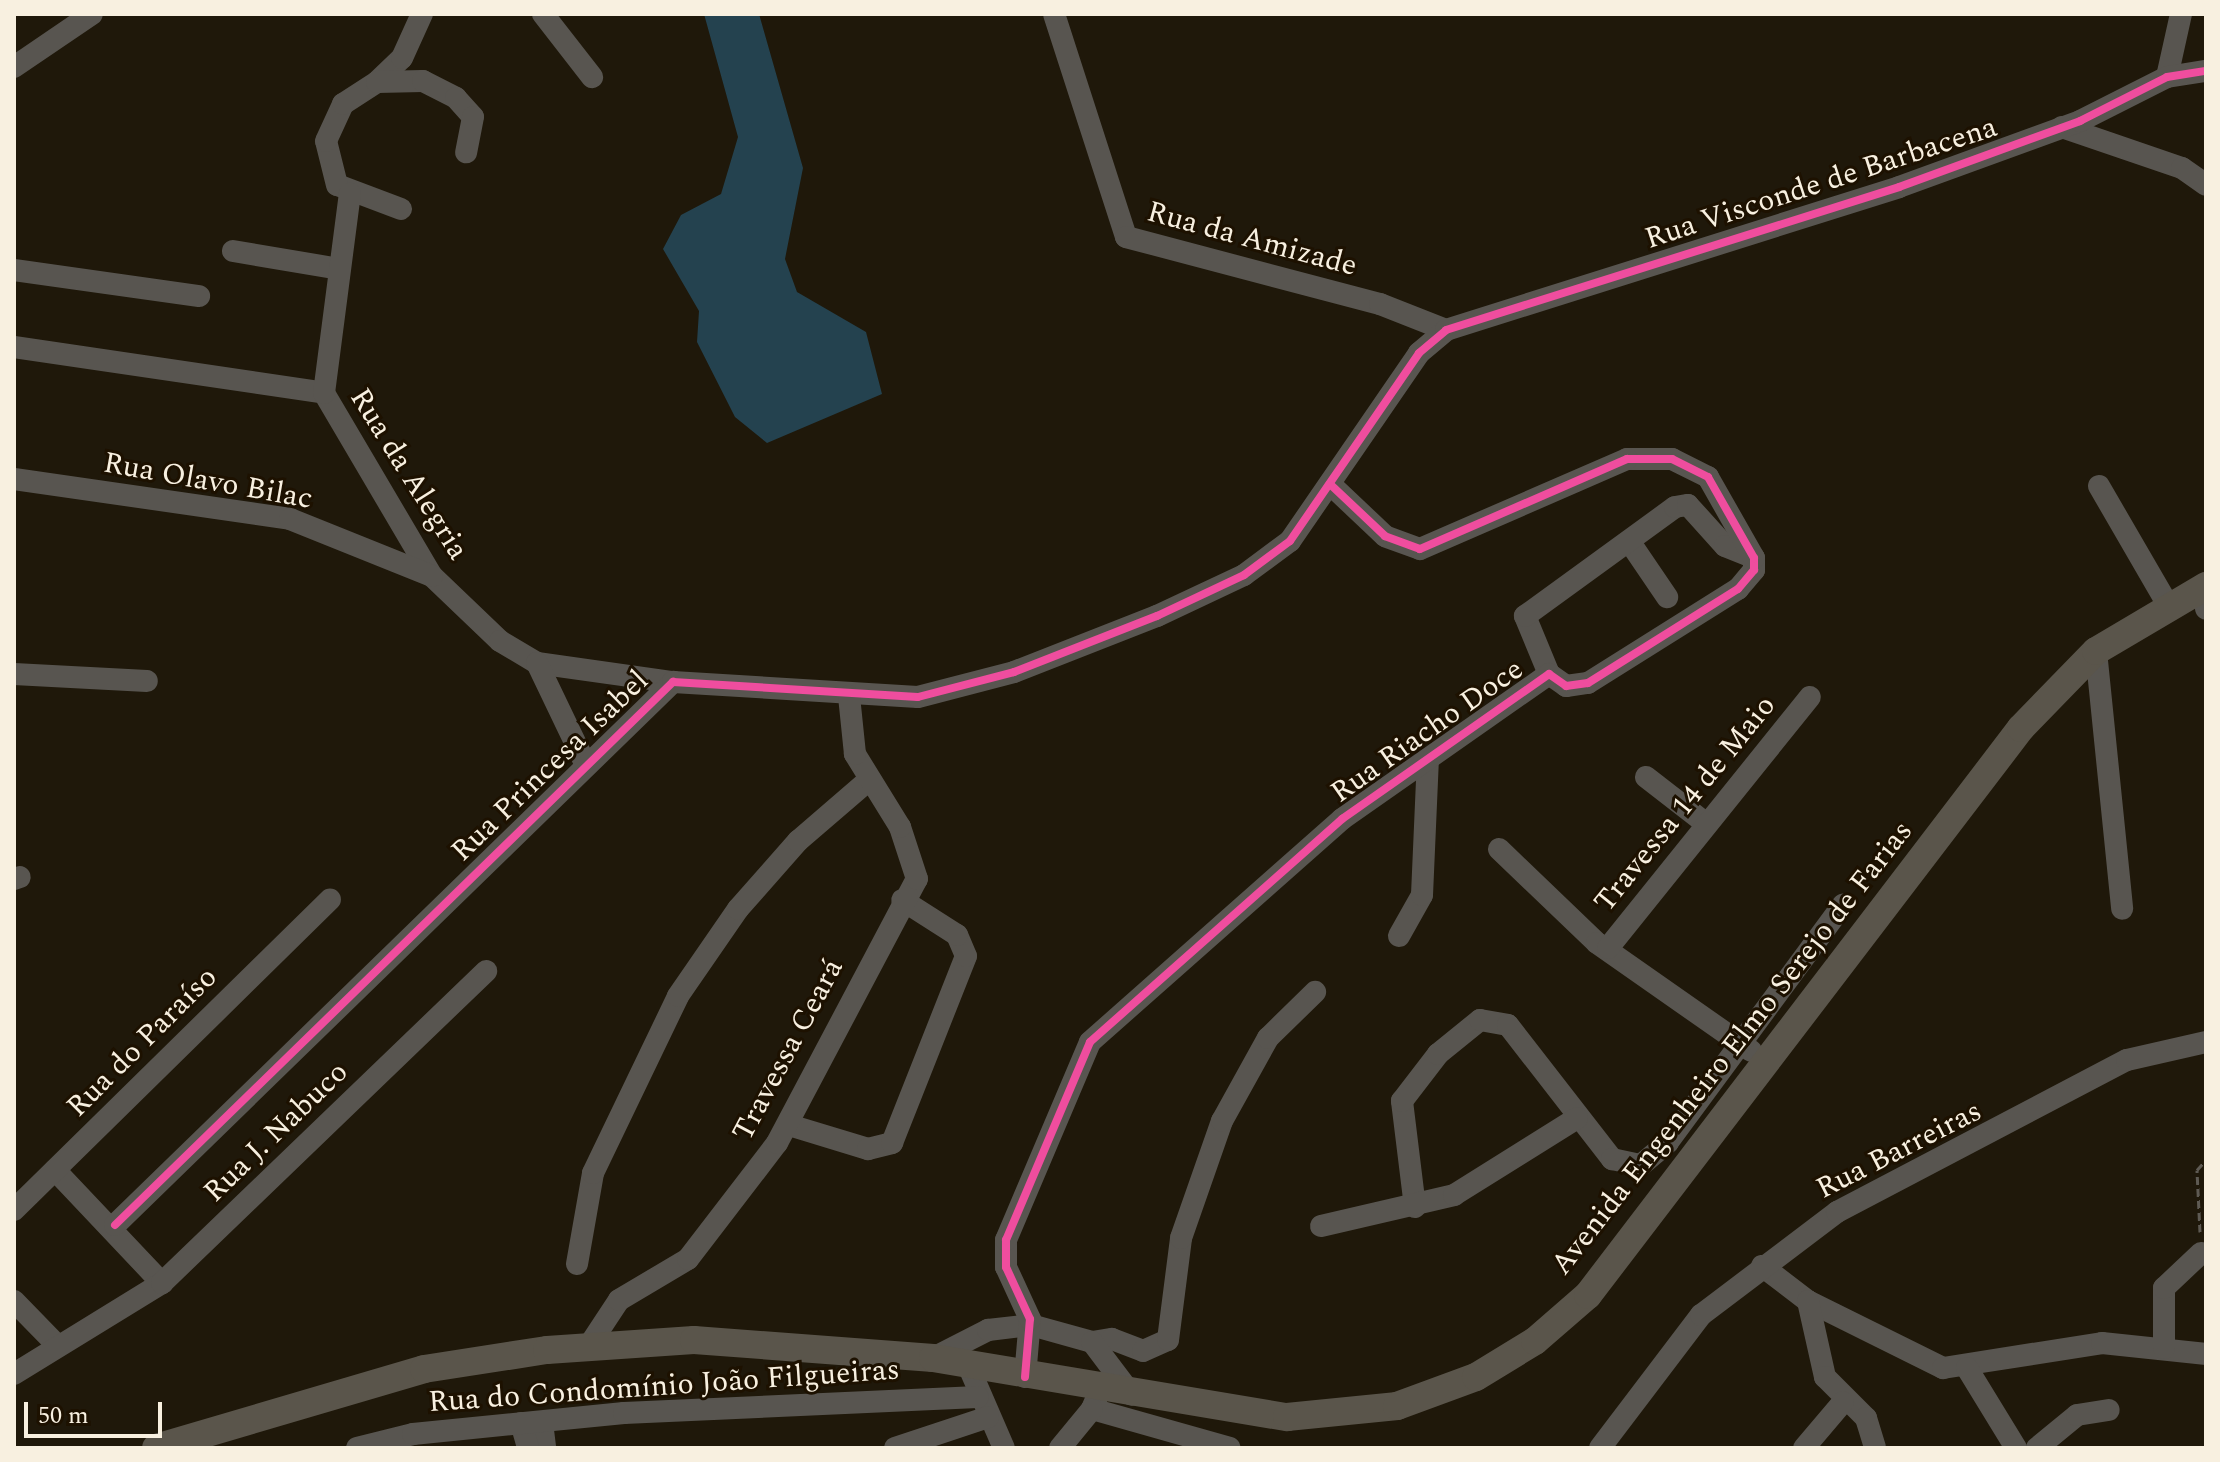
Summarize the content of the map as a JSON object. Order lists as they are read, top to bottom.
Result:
{
  "streets": {
    "main road": ["Avenida Engenheiro Elmo Serejo de Farias"],
    "street": [
      "Rua Visconde de Barbacena",
      "Rua da Amizade",
      "Rua da Alegria",
      "Rua Olavo Bilac",
      "Rua Riacho Doce",
      "Rua Princesa Isabel",
      "Travessa 14 de Maio",
      "Rua do Paraíso",
      "Travessa Ceará",
      "Rua J. Nabuco",
      "Rua Barreiras",
      "Rua do Condomínio João Filgueiras"
    ]
  },
  "crossings": [
    ["Rua Visconde de Barbacena", "Rua da Amizade"],
    ["Rua Visconde de Barbacena", "Rua Princesa Isabel"],
    ["Rua da Amizade", "Rua Princesa Isabel"],
    ["Rua da Alegria", "Rua Olavo Bilac"],
    ["Rua da Alegria", "Rua Princesa Isabel"],
    ["Rua Riacho Doce", "Avenida Engenheiro Elmo Serejo de Farias"],
    ["Rua Princesa Isabel", "Travessa Ceará"],
    ["Travessa 14 de Maio", "Avenida Engenheiro Elmo Serejo de Farias"],
    ["Avenida Engenheiro Elmo Serejo de Farias", "Travessa Ceará"]
  ],
  "scale_bar": "50 m"
}
